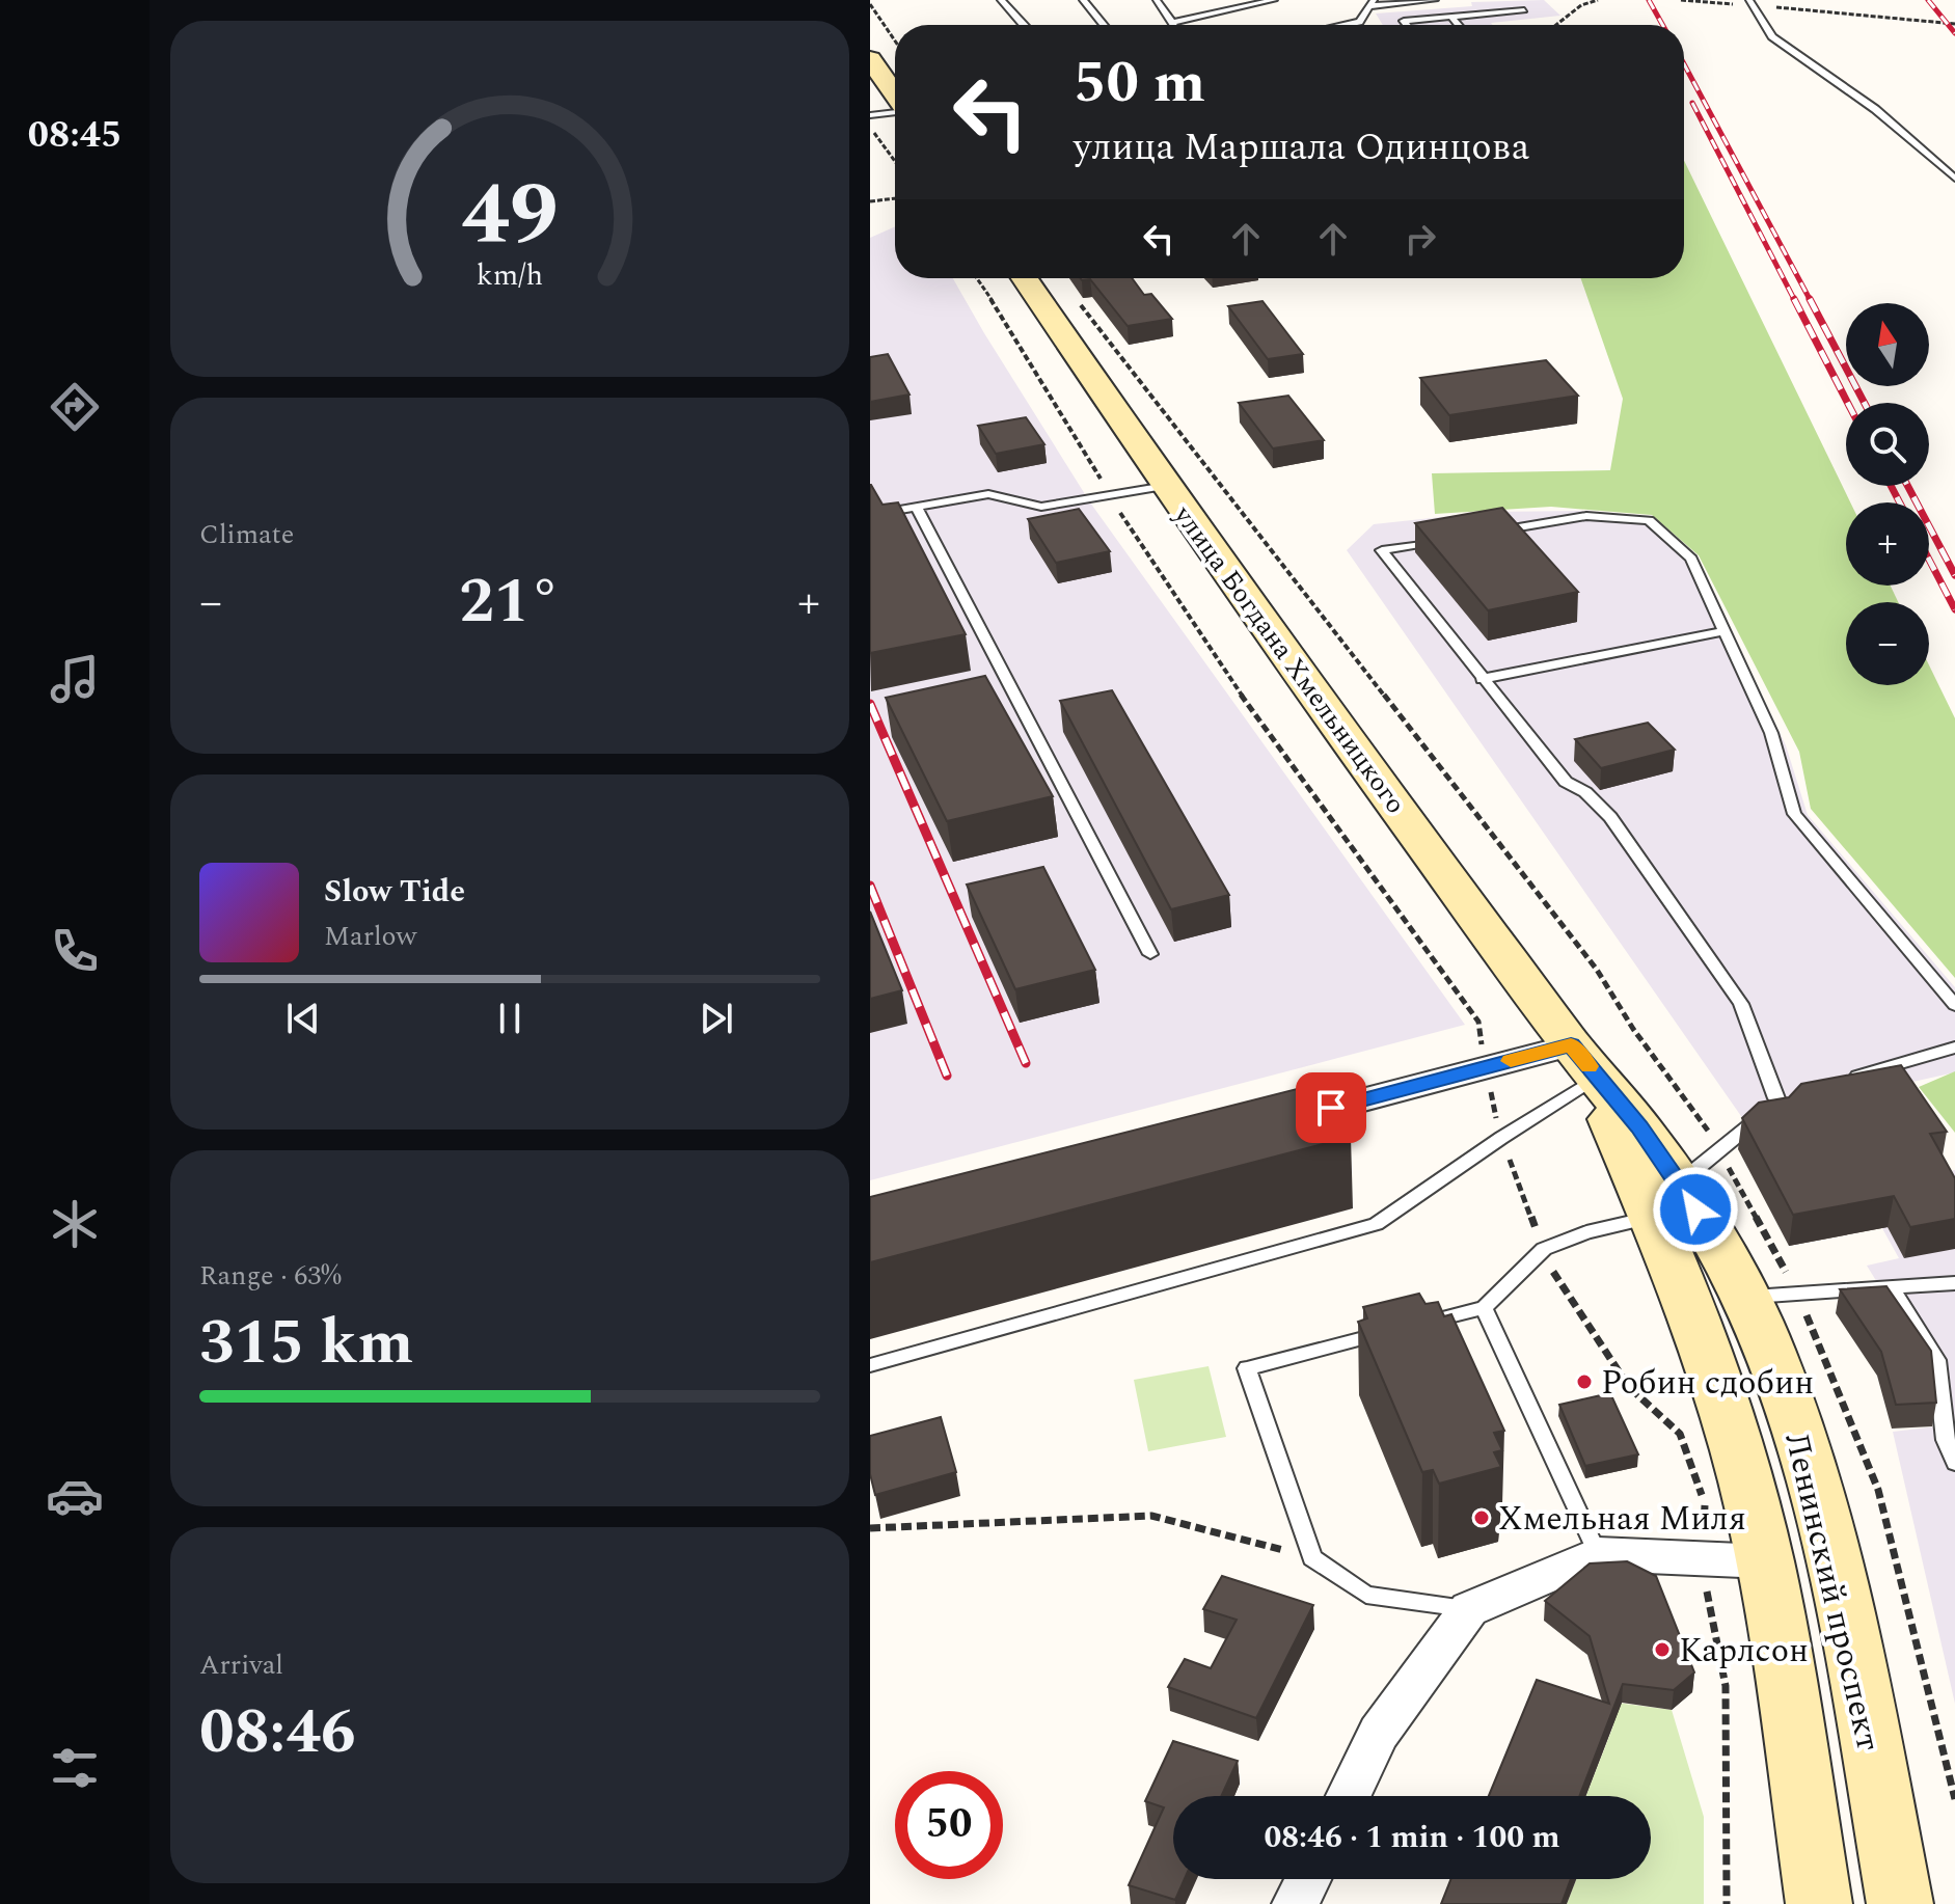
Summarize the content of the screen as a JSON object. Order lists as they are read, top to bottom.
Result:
{
  "streets": {
    "main road": ["улица Богдана Хмельницкого", "Ленинский проспект"]
  },
  "crossings": [
    ["улица Богдана Хмельницкого", "Ленинский проспект"]
  ],
  "places": ["Робин сдобин", "Хмельная Миля", "Карлсон"],
  "north": "top",
  "page": {
    "tabs": "08:45",
    "turn": ["50 m", "улица Маршала Одинцова"],
    "map_buttons": ["+", "−"],
    "tile": [
      "Climate",
      ["Range · 63%", "315 km"],
      ["Arrival", "08:46"]
    ],
    "heat": ["−", "21°", "+"],
    "song": ["Slow Tide", "Marlow"],
    "limit": "50",
    "trip": "08:46 · 1 min · 100 m",
    "gauge": ["49", "km/h"]
  }
}
